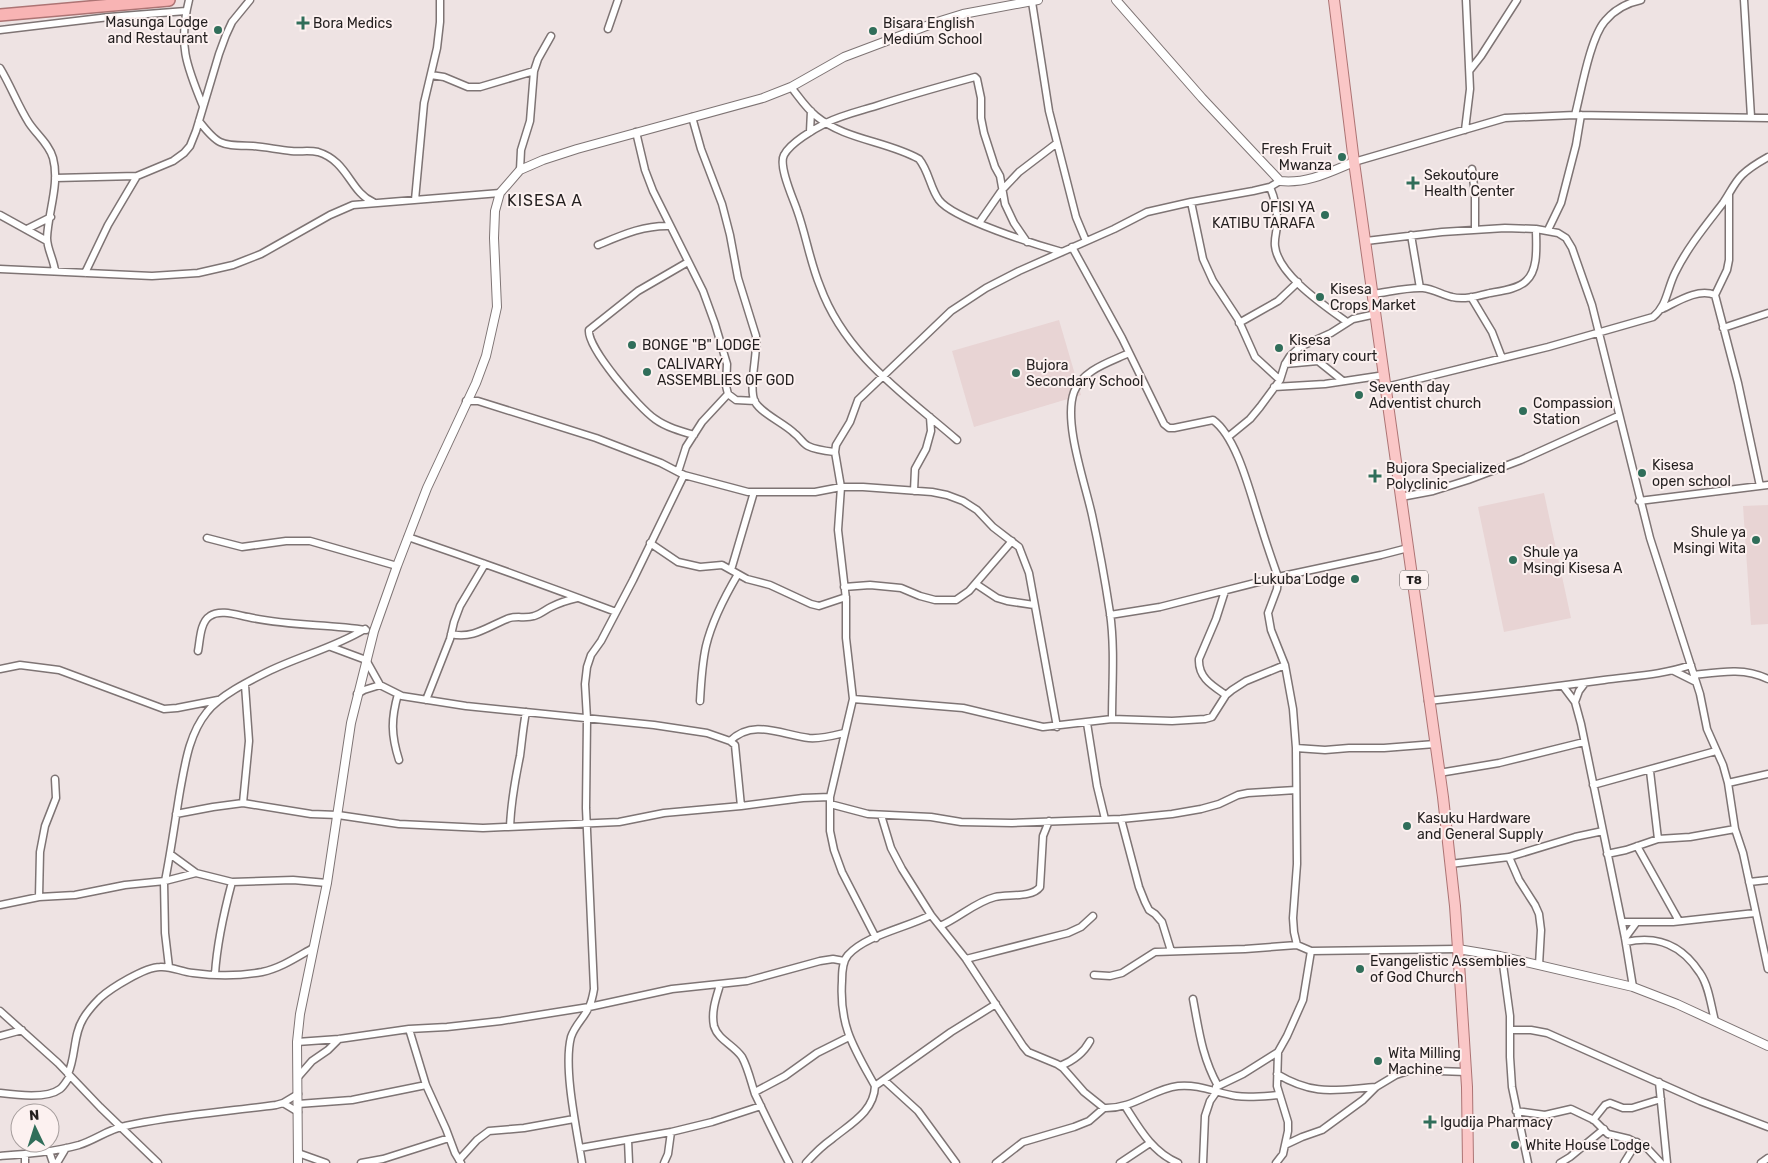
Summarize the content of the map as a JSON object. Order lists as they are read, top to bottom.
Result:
{
  "streets": {
    "main road": ["T8"]
  },
  "districts": ["KISESA A"],
  "places": {
    "health": [
      "Bora Medics",
      "Sekoutoure Health Center",
      "Bujora Specialized Polyclinic",
      "Igudija Pharmacy"
    ],
    "other": [
      "Masunga Lodge and Restaurant",
      "Bisara English Medium School",
      "Fresh Fruit Mwanza",
      "OFISI YA KATIBU TARAFA",
      "Kisesa Crops Market",
      "BONGE \"B\" LODGE",
      "Kisesa primary court",
      "CALIVARY ASSEMBLIES OF GOD",
      "Bujora Secondary School",
      "Seventh day Adventist church",
      "Compassion Station",
      "Kisesa open school",
      "Shule ya Msingi Wita",
      "Shule ya Msingi Kisesa A",
      "Lukuba Lodge",
      "Kasuku Hardware and General Supply",
      "Evangelistic Assemblies of God Church",
      "Wita Milling Machine",
      "White House Lodge"
    ]
  },
  "north": "top"
}
